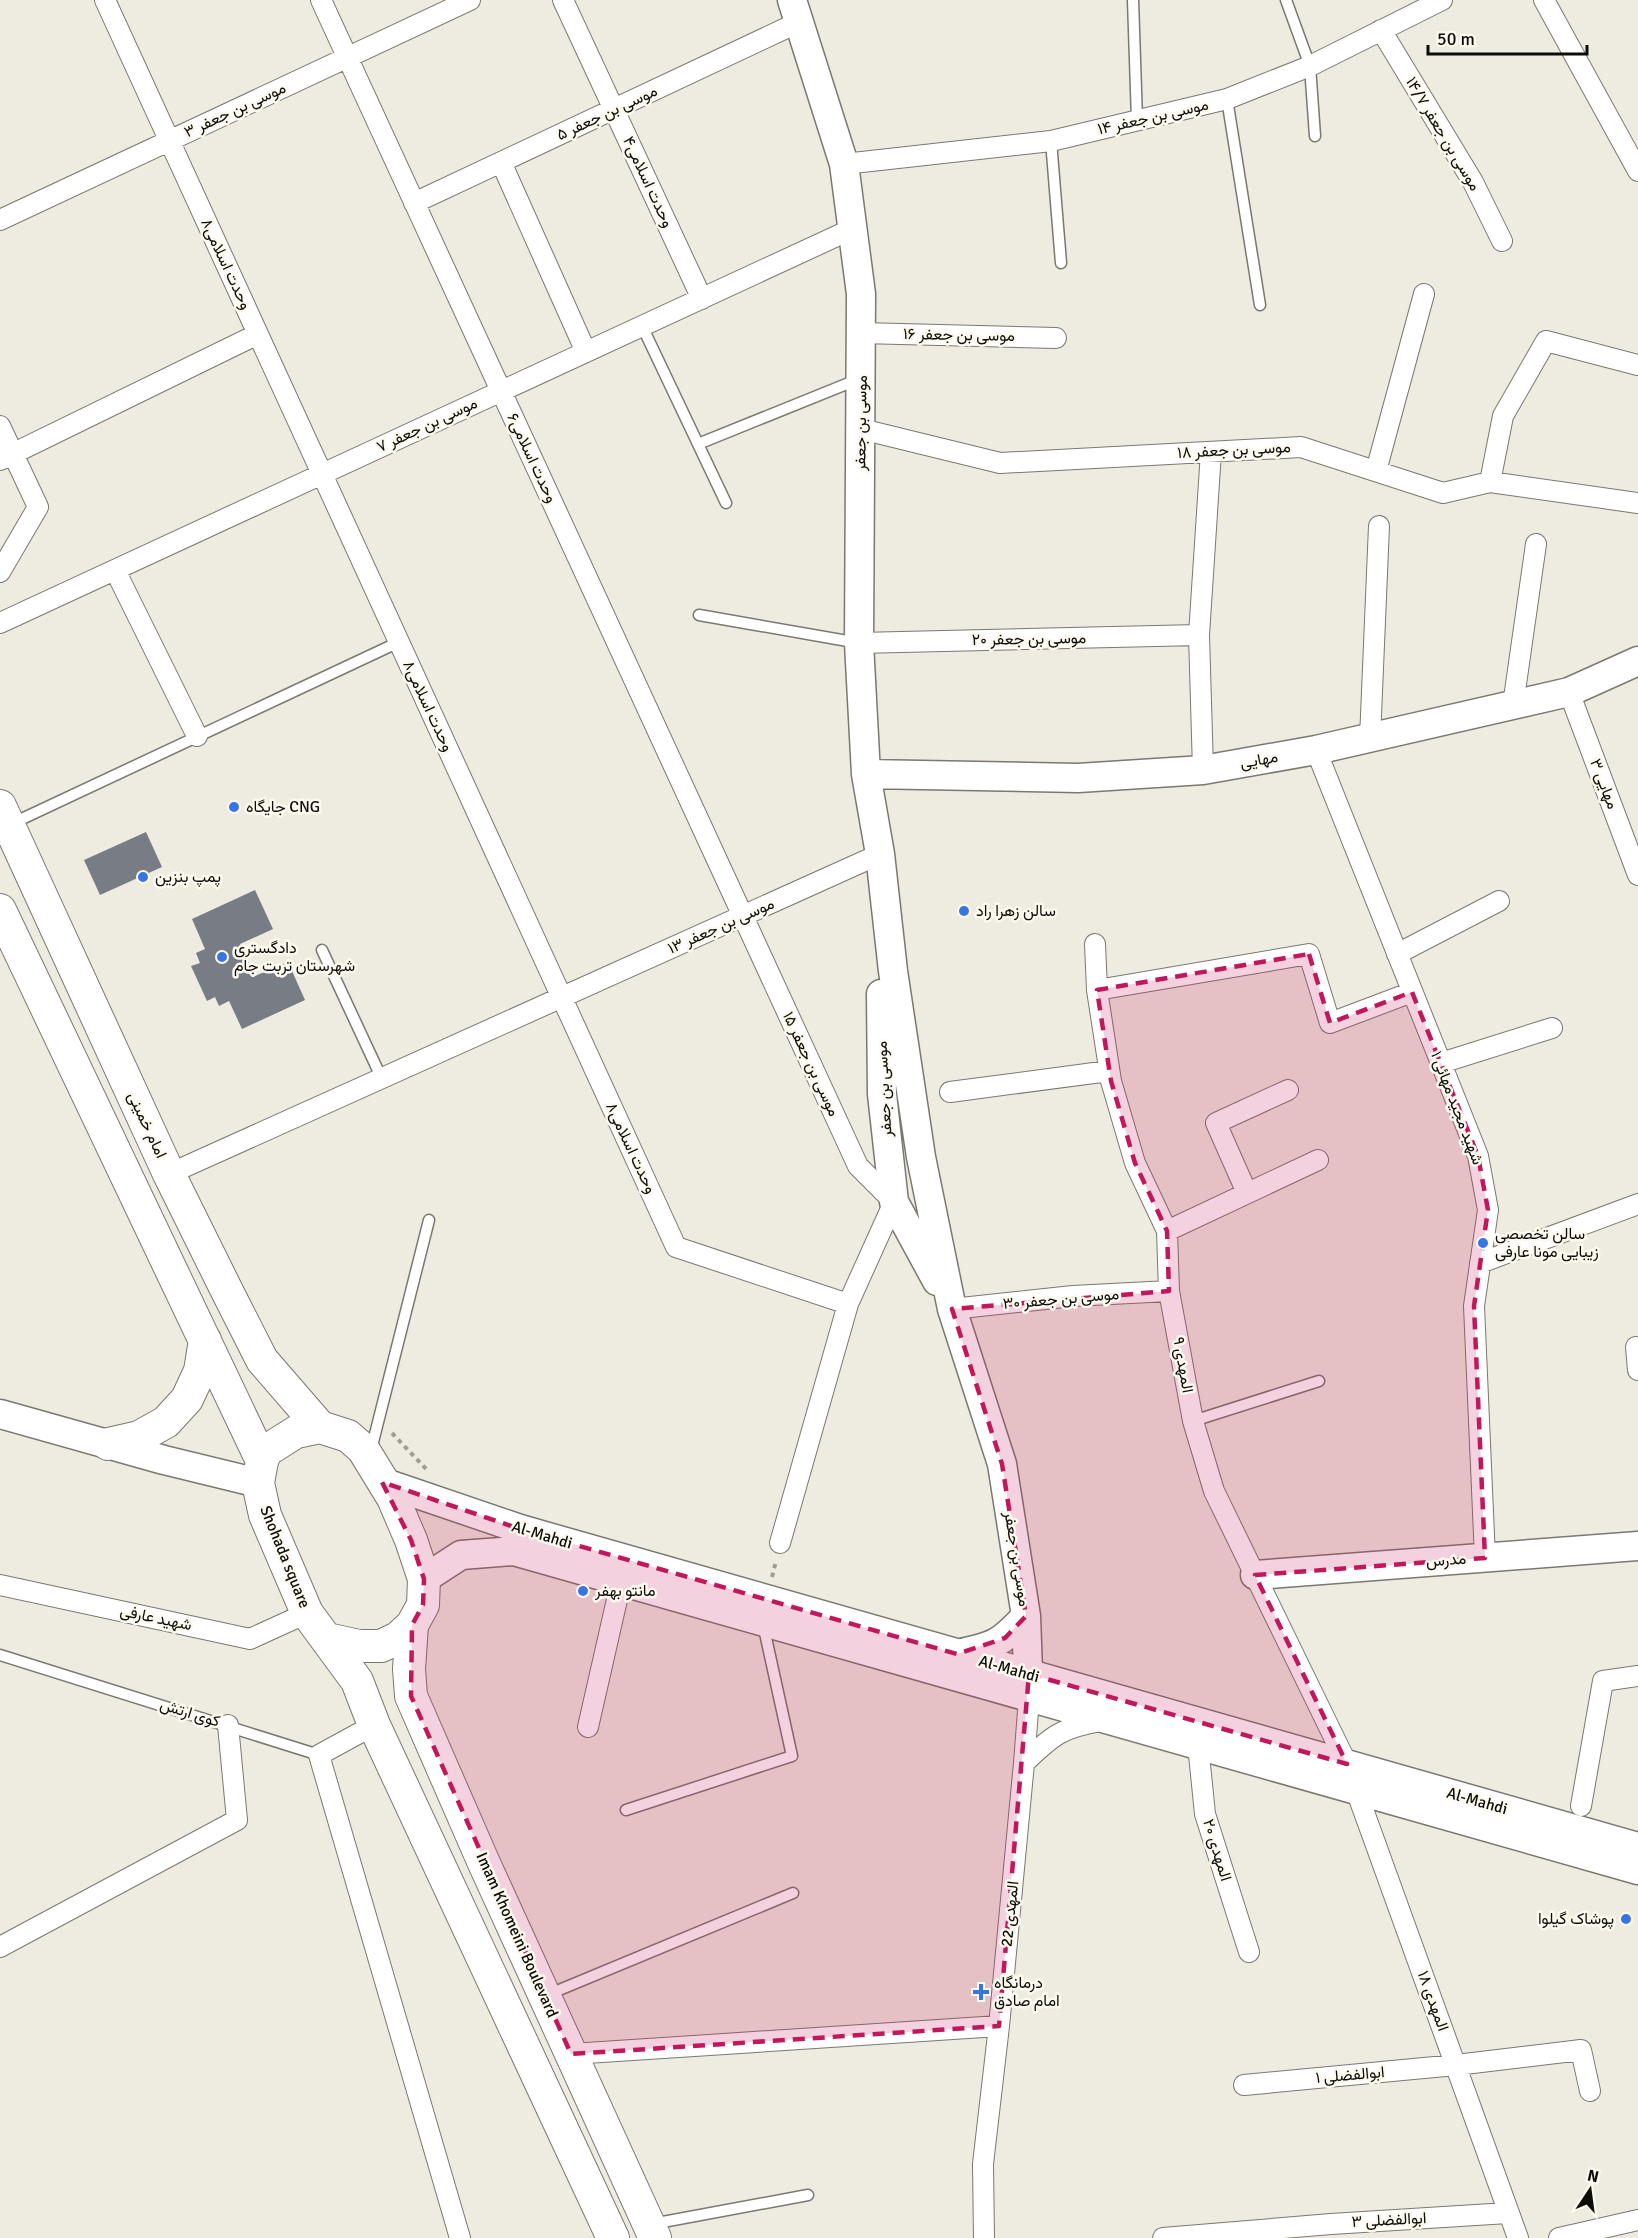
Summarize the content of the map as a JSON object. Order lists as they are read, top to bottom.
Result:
{
  "streets": {
    "main road": ["امام خمینی", "Shohada square", "Imam Khomeini Boulevard"],
    "street": [
      "موسی بن جعفر ۳",
      "موسی بن جعفر ۵",
      "موسی بن جعفر ۱۴",
      "موسی بن جعفر ۱۴/۷",
      "وحدت اسلامی۴",
      "وحدت اسلامی۸",
      "موسی بن جعفر ۱۶",
      "موسی بن جعفر",
      "موسی بن جعفر ۷",
      "موسی بن جعفر ۱۸",
      "وحدت اسلامی۶",
      "موسی بن جعفر ۲۰",
      "مهایی",
      "مهایی ۳",
      "موسی بن جعفر ۱۳",
      "موسی بن جعفر ۱۵",
      "شهید مجید مهائی ۱",
      "موسی بن جعفر ۳۰",
      "المهدی ۹",
      "Al-Mahdi",
      "مدرس",
      "شهید عارفی",
      "المهدی ۲۰",
      "المهدی 22",
      "المهدی ۱۸",
      "ابوالفضلی ۱",
      "ابوالفضلی ۳"
    ],
    "lane": ["کوی ارتش"]
  },
  "crossings": [
    ["موسی بن جعفر ۳", "وحدت اسلامی۸"],
    ["موسی بن جعفر ۳", "وحدت اسلامی۶"],
    ["موسی بن جعفر ۵", "وحدت اسلامی۴"],
    ["موسی بن جعفر ۵", "موسی بن جعفر"],
    ["موسی بن جعفر ۵", "وحدت اسلامی۶"],
    ["موسی بن جعفر ۱۴", "موسی بن جعفر ۱۴/۷"],
    ["موسی بن جعفر ۱۴", "موسی بن جعفر"],
    ["وحدت اسلامی۴", "موسی بن جعفر ۷"],
    ["وحدت اسلامی۸", "موسی بن جعفر ۷"],
    ["وحدت اسلامی۸", "موسی بن جعفر ۱۳"],
    ["موسی بن جعفر ۱۶", "موسی بن جعفر"],
    ["موسی بن جعفر", "موسی بن جعفر ۷"],
    ["موسی بن جعفر", "موسی بن جعفر ۱۸"],
    ["موسی بن جعفر", "موسی بن جعفر ۲۰"],
    ["موسی بن جعفر", "مهایی"],
    ["موسی بن جعفر", "موسی بن جعفر ۱۳"],
    ["موسی بن جعفر", "موسی بن جعفر ۱۵"],
    ["موسی بن جعفر", "موسی بن جعفر ۳۰"],
    ["موسی بن جعفر", "Al-Mahdi"],
    ["موسی بن جعفر", "المهدی 22"],
    ["موسی بن جعفر ۷", "وحدت اسلامی۶"],
    ["وحدت اسلامی۶", "موسی بن جعفر ۱۳"],
    ["وحدت اسلامی۶", "موسی بن جعفر ۱۵"],
    ["مهایی", "مهایی ۳"],
    ["مهایی", "شهید مجید مهائی ۱"],
    ["موسی بن جعفر ۱۳", "موسی بن جعفر ۱۵"],
    ["موسی بن جعفر ۱۳", "امام خمینی"],
    ["شهید مجید مهائی ۱", "مدرس"],
    ["امام خمینی", "Al-Mahdi"],
    ["امام خمینی", "Shohada square"],
    ["امام خمینی", "شهید عارفی"],
    ["امام خمینی", "Imam Khomeini Boulevard"],
    ["موسی بن جعفر ۳۰", "المهدی ۹"],
    ["المهدی ۹", "Al-Mahdi"],
    ["المهدی ۹", "مدرس"],
    ["المهدی ۹", "المهدی ۱۸"],
    ["Al-Mahdi", "Shohada square"],
    ["Al-Mahdi", "شهید عارفی"],
    ["Al-Mahdi", "المهدی ۲۰"],
    ["Al-Mahdi", "المهدی 22"],
    ["Al-Mahdi", "Imam Khomeini Boulevard"],
    ["Al-Mahdi", "المهدی ۱۸"],
    ["Shohada square", "شهید عارفی"],
    ["Shohada square", "Imam Khomeini Boulevard"],
    ["شهید عارفی", "Imam Khomeini Boulevard"],
    ["المهدی ۱۸", "ابوالفضلی ۱"],
    ["المهدی ۱۸", "ابوالفضلی ۳"]
  ],
  "places": {
    "other": [
      "جایگاه CNG",
      "پمپ بنزین",
      "سالن زهرا راد",
      "دادگستری شهرستان تربت جام",
      "سالن تخصصی زیبایی مونا عارفی",
      "مانتو بهفر",
      "پوشاک گیلوا"
    ],
    "health": ["درمانگاه امام صادق"]
  },
  "scale_bar": "50 m",
  "north": "top"
}
